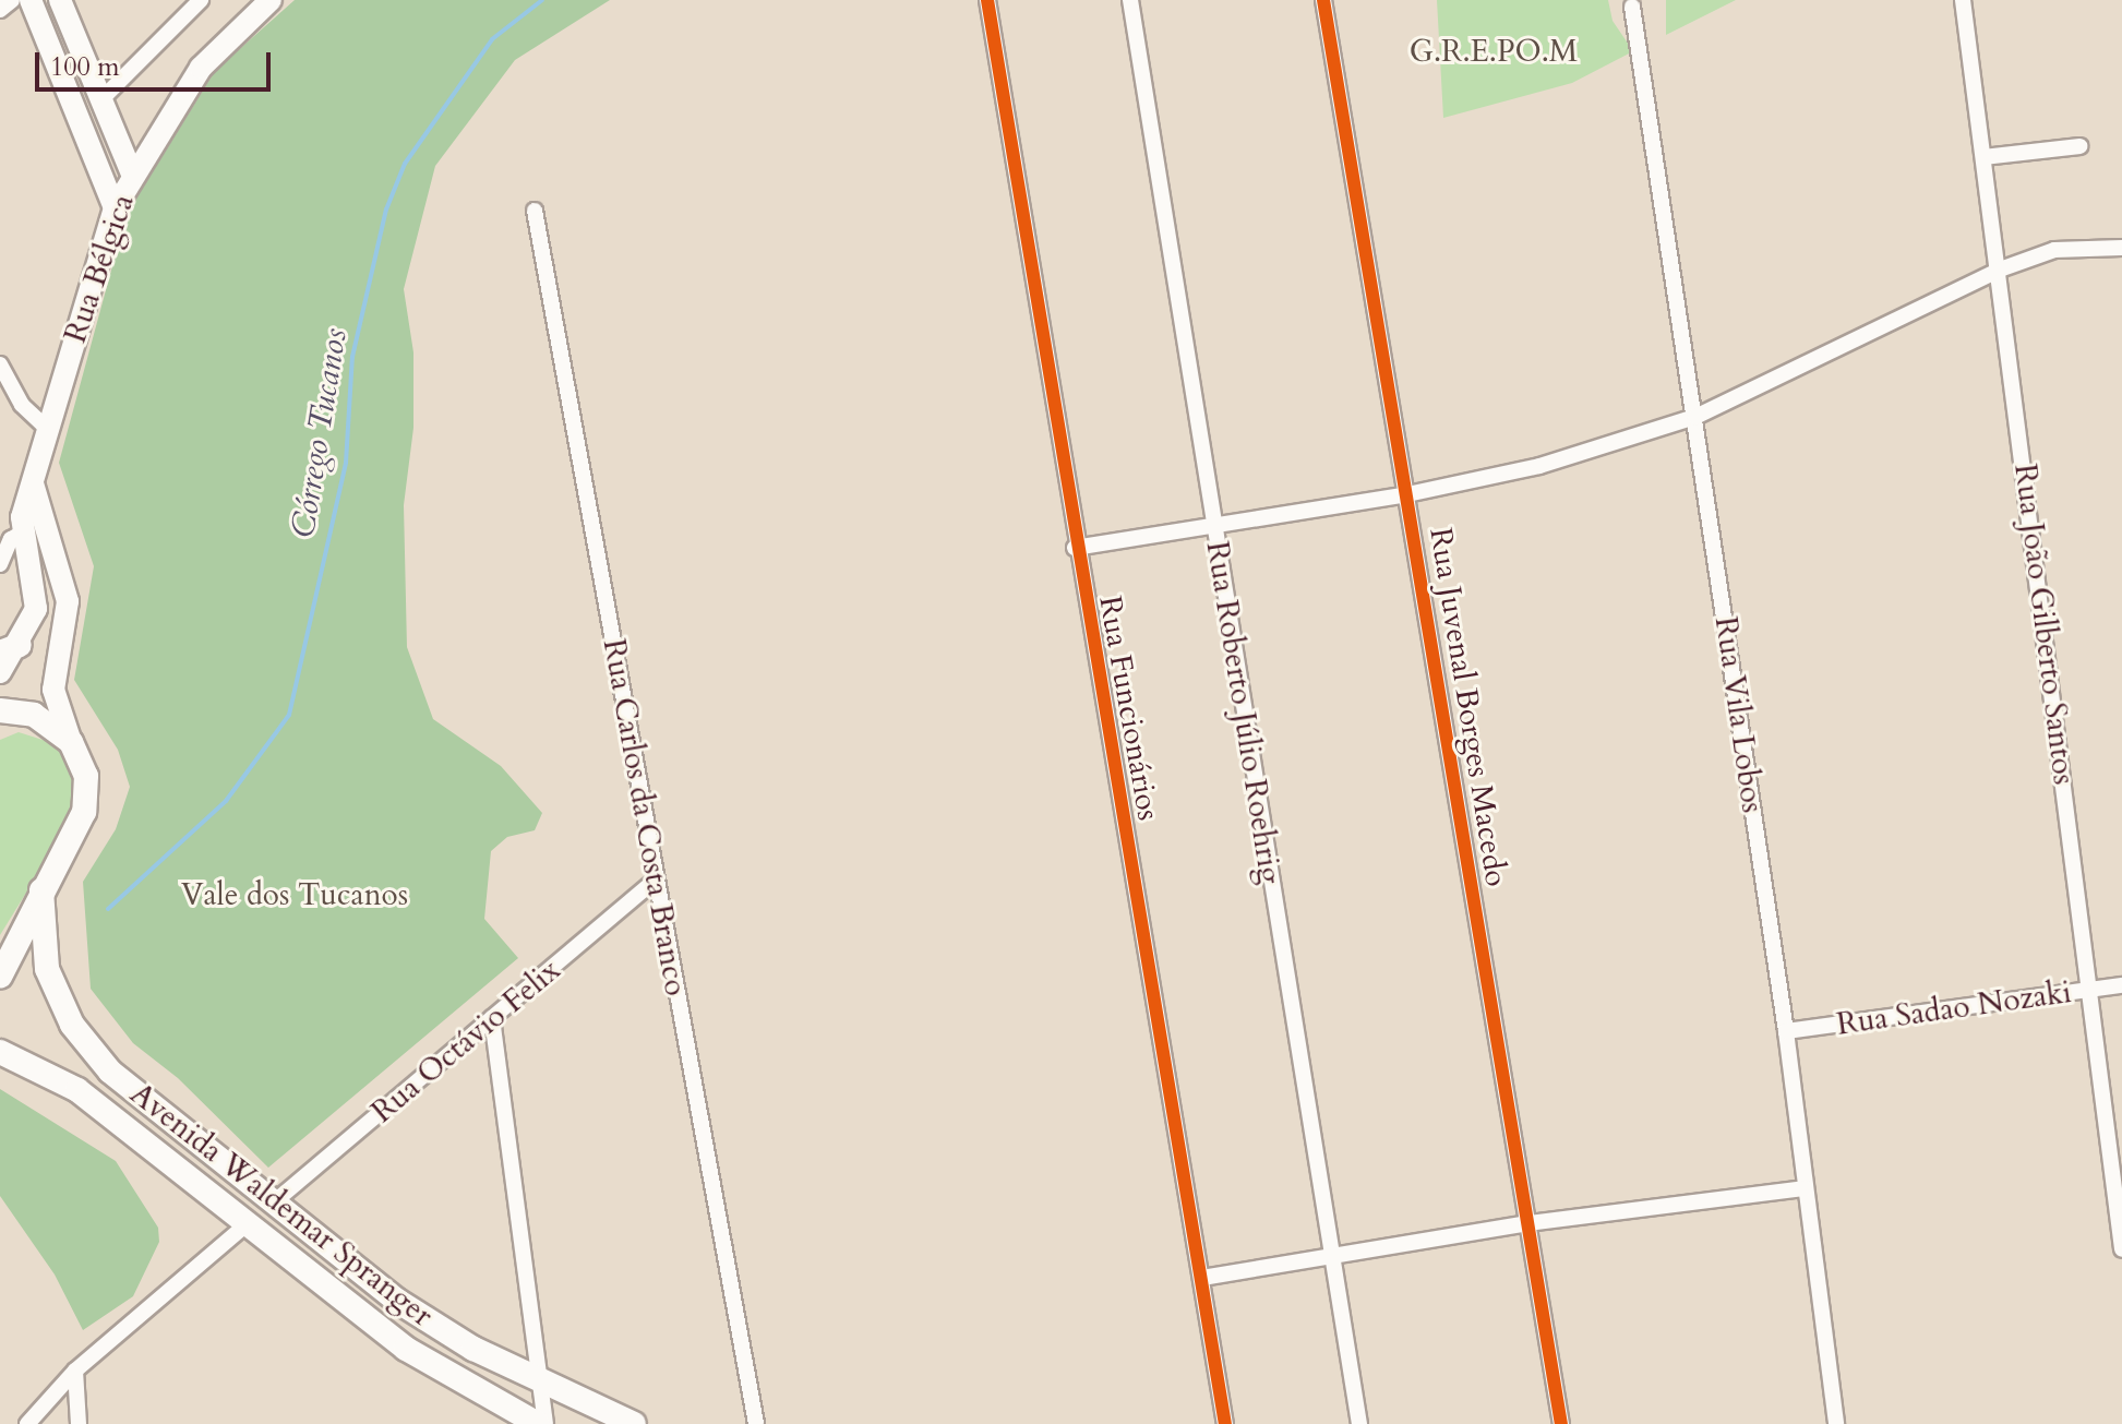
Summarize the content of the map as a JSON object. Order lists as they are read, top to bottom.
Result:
{
  "streets": {
    "main road": ["Avenida Waldemar Spranger"],
    "street": [
      "Rua Bélgica",
      "Rua João Gilberto Santos",
      "Rua Juvenal Borges Macedo",
      "Rua Funcionários",
      "Rua Roberto Júlio Roehrig",
      "Rua Vila Lobos",
      "Rua Carlos da Costa Branco",
      "Rua Sadao Nozaki",
      "Rua Octávio Felix"
    ]
  },
  "crossings": [
    ["Rua João Gilberto Santos", "Rua Sadao Nozaki"],
    ["Rua Vila Lobos", "Rua Sadao Nozaki"],
    ["Rua Carlos da Costa Branco", "Rua Octávio Felix"],
    ["Rua Octávio Felix", "Avenida Waldemar Spranger"]
  ],
  "water": ["Córrego Tucanos"],
  "parks": ["G.R.E.PO.M", "Vale dos Tucanos"],
  "scale_bar": "100 m"
}
